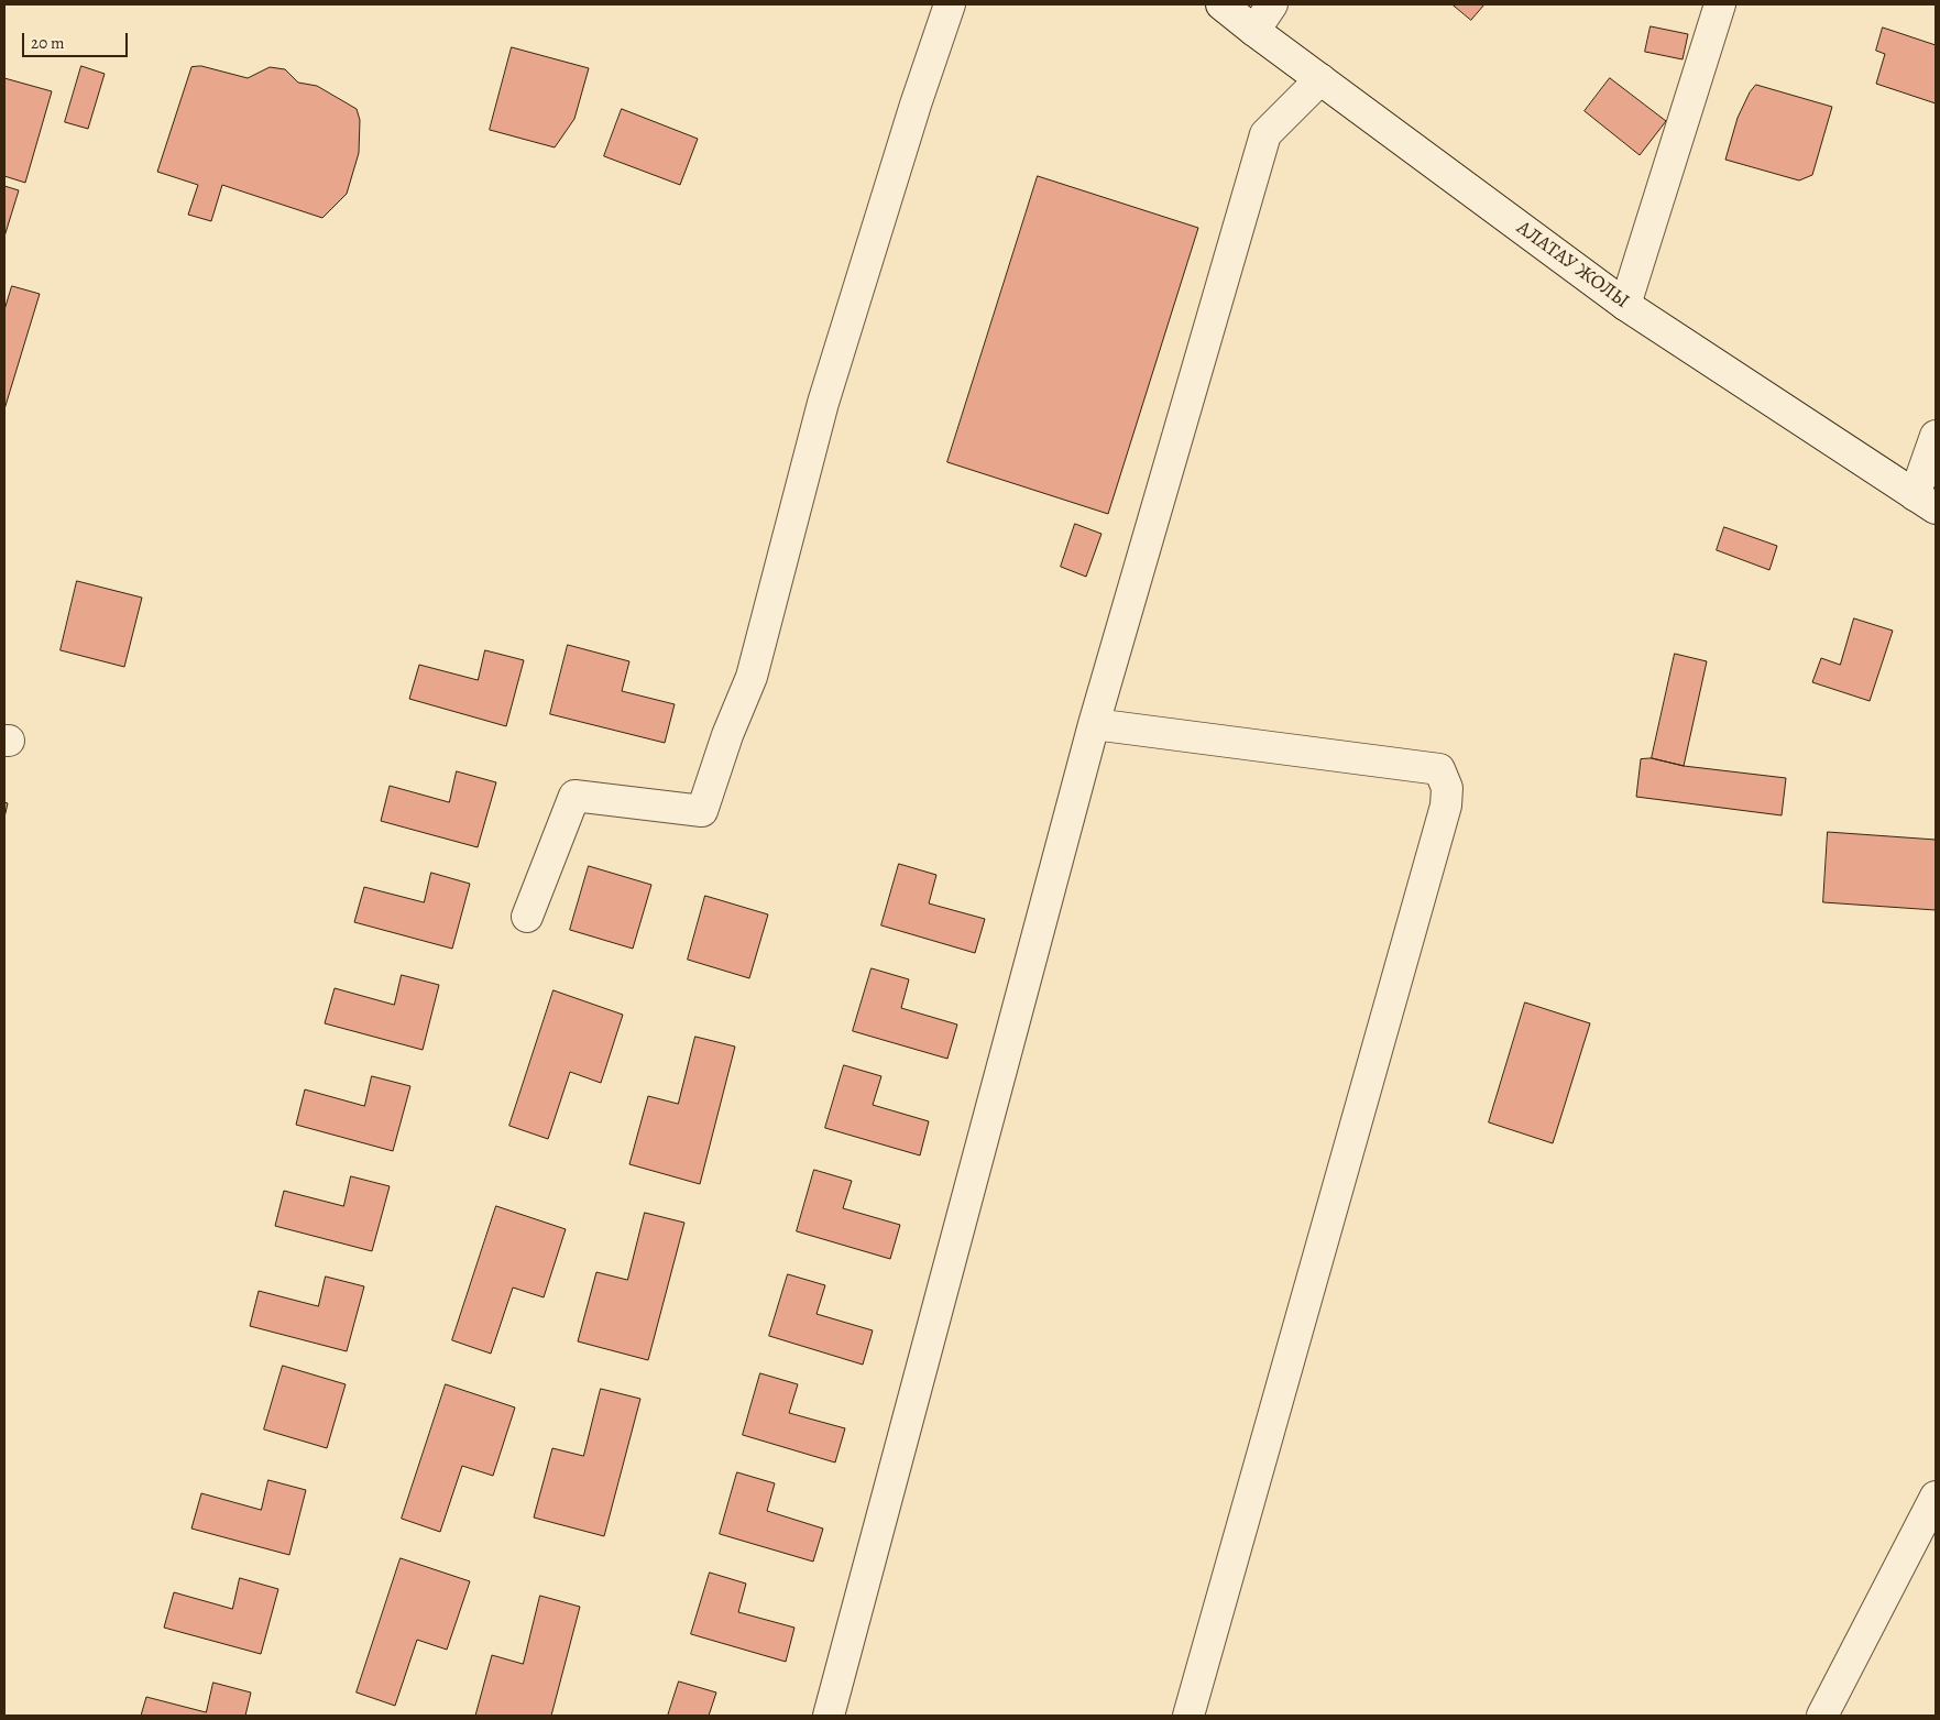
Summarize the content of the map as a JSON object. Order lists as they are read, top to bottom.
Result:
{
  "streets": {
    "street": ["АЛАТАУ ЖОЛЫ"]
  },
  "scale_bar": "20 m"
}
